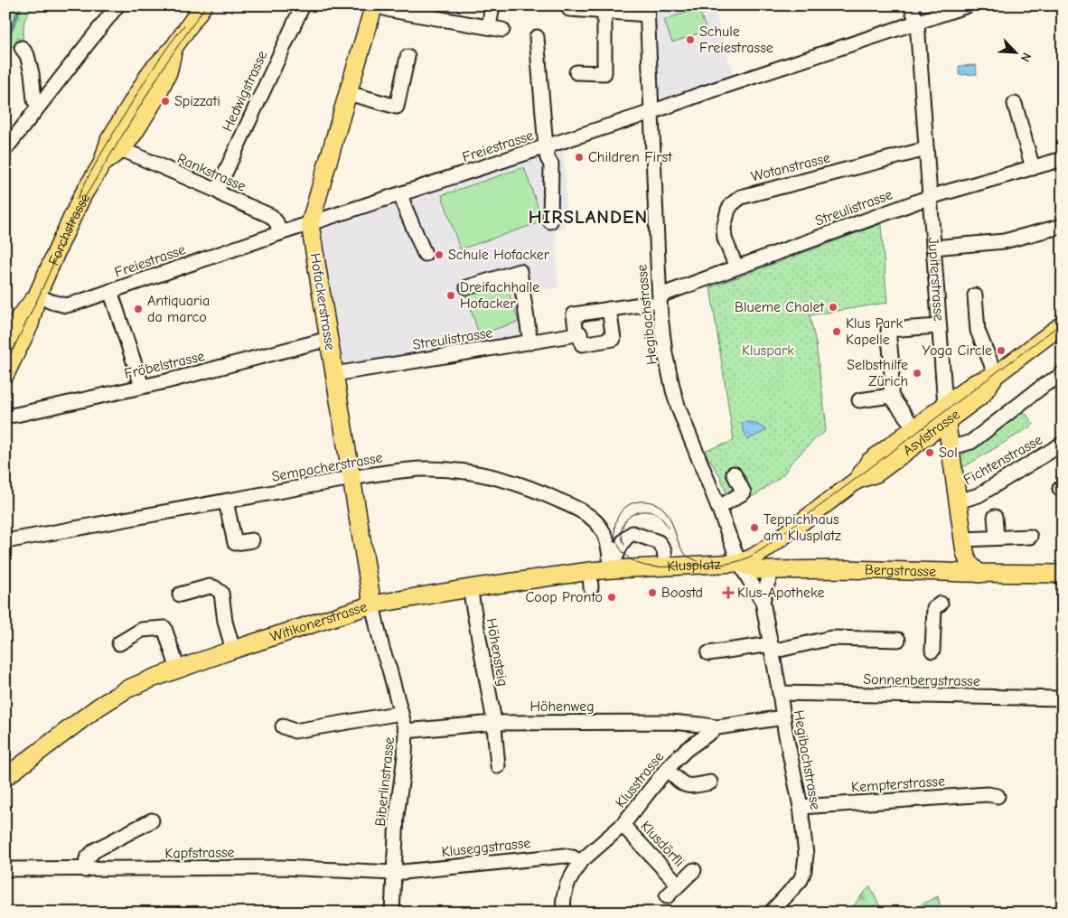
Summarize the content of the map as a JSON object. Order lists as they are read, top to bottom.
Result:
{
  "streets": {
    "main road": [
      "Forchstrasse",
      "Jupiterstrasse",
      "Hofackerstrasse",
      "Asylstrasse",
      "Klusplatz",
      "Bergstrasse",
      "Witikonerstrasse"
    ],
    "street": [
      "Hedwigstrasse",
      "Freiestrasse",
      "Wotanstrasse",
      "Rankstrasse",
      "Streulistrasse",
      "Hegibachstrasse",
      "Fröbelstrasse",
      "Fichtenstrasse",
      "Sempacherstrasse",
      "Höhensteig",
      "Sonnenbergstrasse",
      "Höhenweg",
      "Klusstrasse",
      "Biberlinstrasse",
      "Kempterstrasse",
      "Klusdörfli",
      "Kluseggstrasse",
      "Kapfstrasse"
    ]
  },
  "crossings": [
    ["Hedwigstrasse", "Rankstrasse"],
    ["Freiestrasse", "Rankstrasse"],
    ["Freiestrasse", "Forchstrasse"],
    ["Freiestrasse", "Jupiterstrasse"],
    ["Freiestrasse", "Hofackerstrasse"],
    ["Freiestrasse", "Hegibachstrasse"],
    ["Wotanstrasse", "Streulistrasse"],
    ["Wotanstrasse", "Jupiterstrasse"],
    ["Rankstrasse", "Forchstrasse"],
    ["Streulistrasse", "Jupiterstrasse"],
    ["Streulistrasse", "Hofackerstrasse"],
    ["Streulistrasse", "Hegibachstrasse"],
    ["Jupiterstrasse", "Asylstrasse"],
    ["Jupiterstrasse", "Fichtenstrasse"],
    ["Jupiterstrasse", "Bergstrasse"],
    ["Hofackerstrasse", "Fröbelstrasse"],
    ["Hofackerstrasse", "Sempacherstrasse"],
    ["Hofackerstrasse", "Witikonerstrasse"],
    ["Hofackerstrasse", "Biberlinstrasse"],
    ["Hegibachstrasse", "Asylstrasse"],
    ["Hegibachstrasse", "Klusplatz"],
    ["Hegibachstrasse", "Bergstrasse"],
    ["Hegibachstrasse", "Sonnenbergstrasse"],
    ["Hegibachstrasse", "Klusstrasse"],
    ["Hegibachstrasse", "Kempterstrasse"],
    ["Asylstrasse", "Klusplatz"],
    ["Asylstrasse", "Bergstrasse"],
    ["Sempacherstrasse", "Klusplatz"],
    ["Sempacherstrasse", "Witikonerstrasse"],
    ["Klusplatz", "Bergstrasse"],
    ["Klusplatz", "Witikonerstrasse"],
    ["Witikonerstrasse", "Höhensteig"],
    ["Witikonerstrasse", "Biberlinstrasse"],
    ["Höhensteig", "Höhenweg"],
    ["Höhenweg", "Klusstrasse"],
    ["Höhenweg", "Biberlinstrasse"],
    ["Klusstrasse", "Klusdörfli"],
    ["Klusstrasse", "Kluseggstrasse"],
    ["Biberlinstrasse", "Kluseggstrasse"],
    ["Biberlinstrasse", "Kapfstrasse"],
    ["Kluseggstrasse", "Kapfstrasse"]
  ],
  "districts": ["HIRSLANDEN"],
  "parks": ["Kluspark"],
  "places": {
    "other": [
      "Schule Freiestrasse",
      "Spizzati",
      "Children First",
      "Schule Hofacker",
      "Dreifachhalle Hofacker",
      "Blueme Chalet",
      "Antiquaria da marco",
      "Klus Park Kapelle",
      "Yoga Circle",
      "Selbsthilfe Zürich",
      "Sol",
      "Teppichhaus am Klusplatz",
      "Boostd",
      "Coop Pronto"
    ],
    "health": ["Klus-Apotheke"]
  },
  "north": "bottom right"
}
